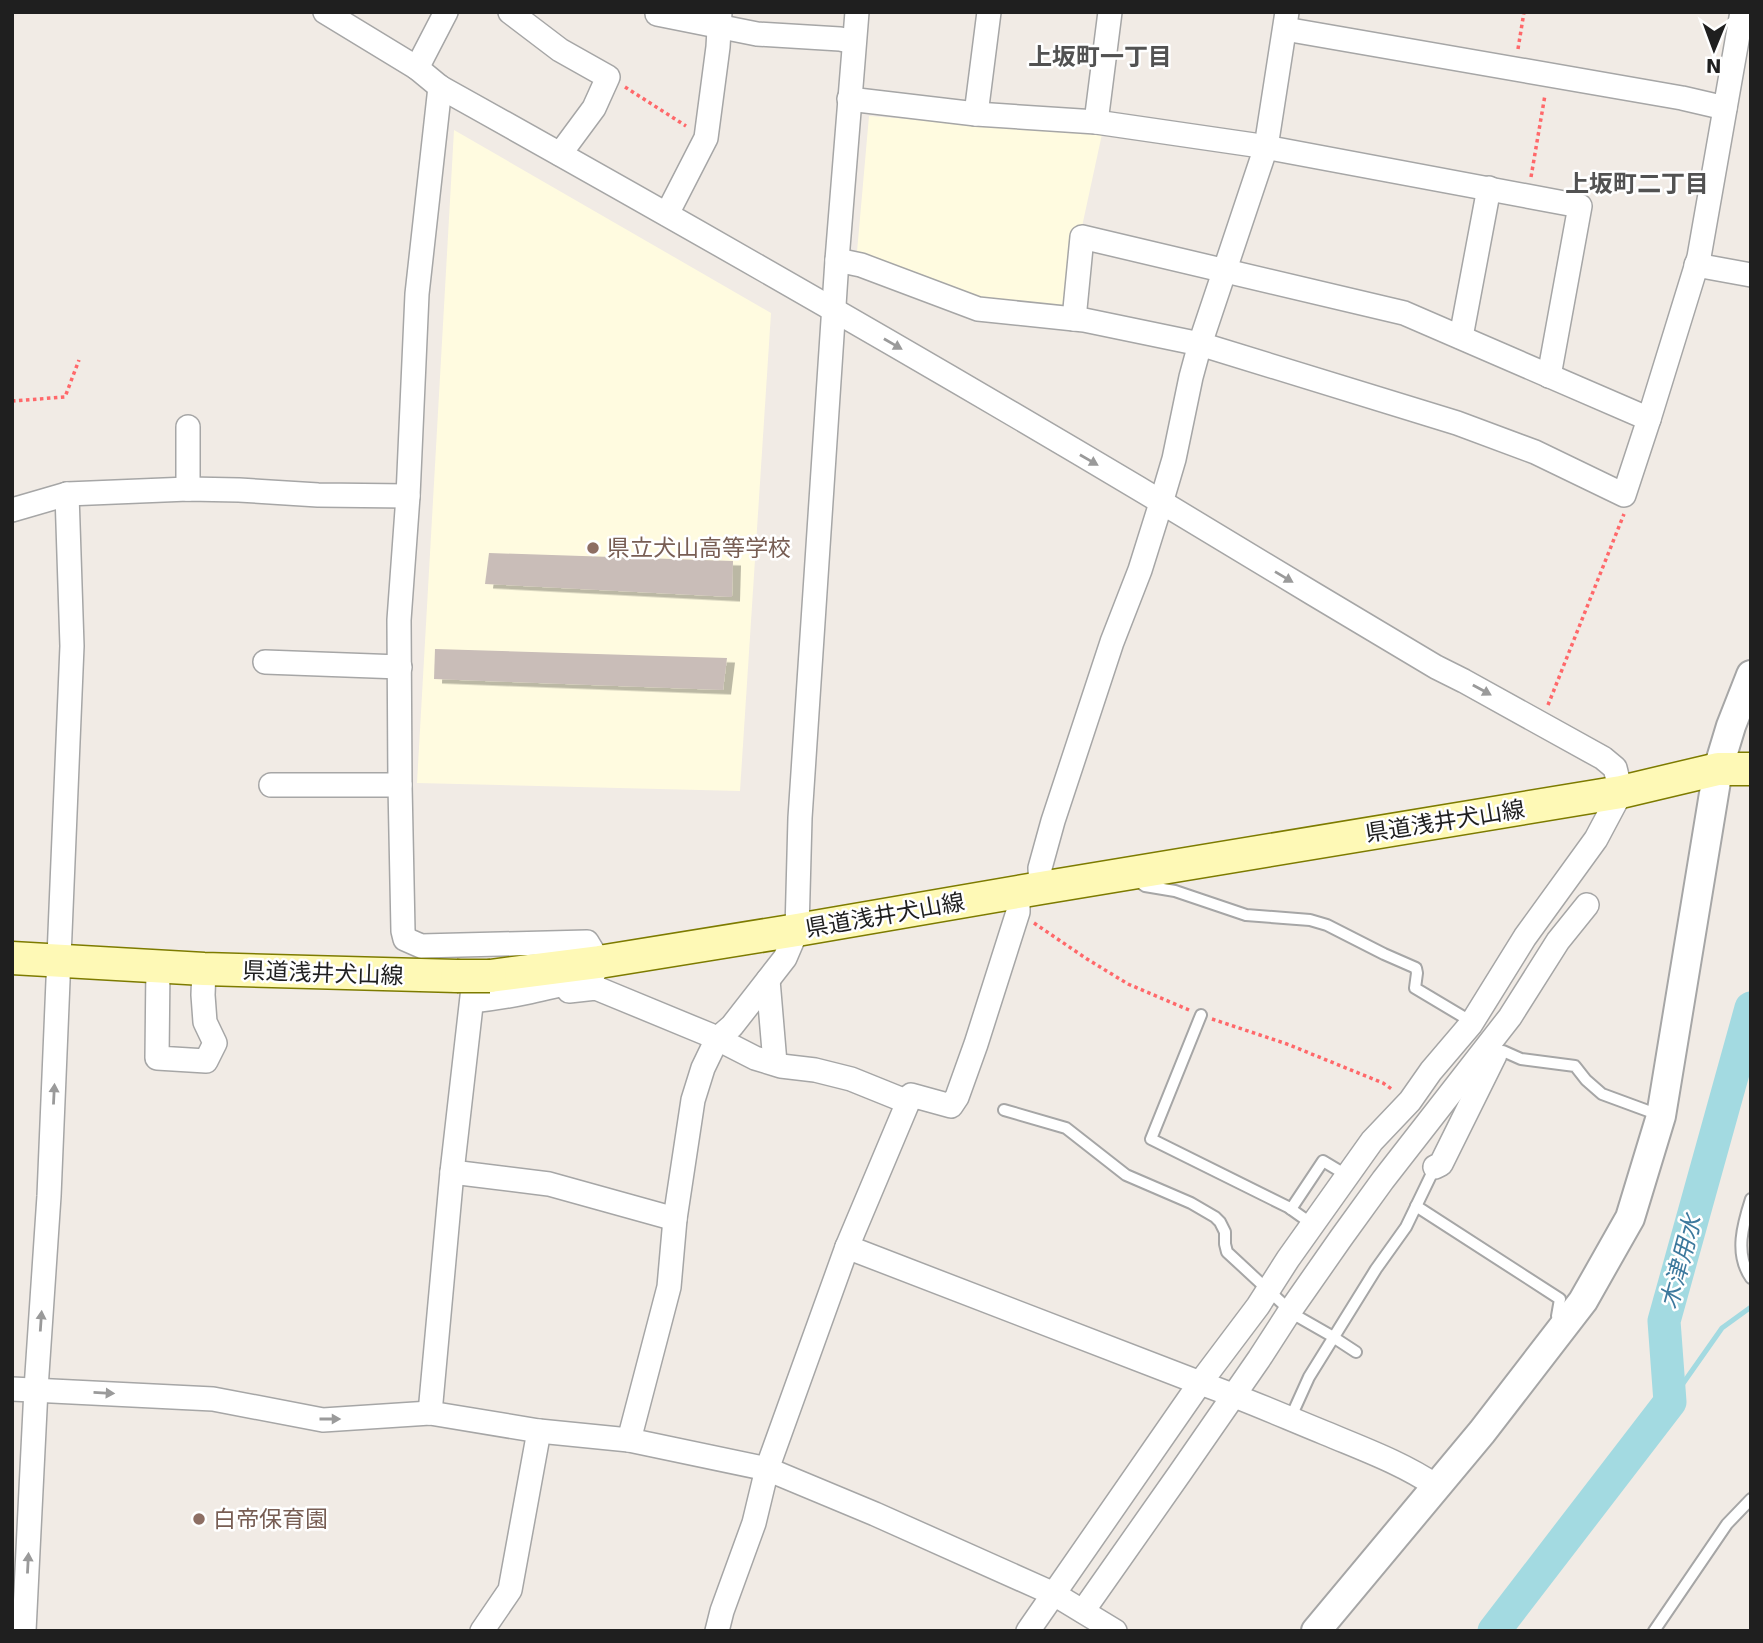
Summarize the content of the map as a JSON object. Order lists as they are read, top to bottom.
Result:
{
  "streets": {
    "main road": ["県道浅井犬山線"]
  },
  "districts": ["上坂町一丁目", "上坂町二丁目"],
  "water": ["木津用水"],
  "places": ["県立犬山高等学校", "白帝保育園"],
  "north": "bottom"
}
